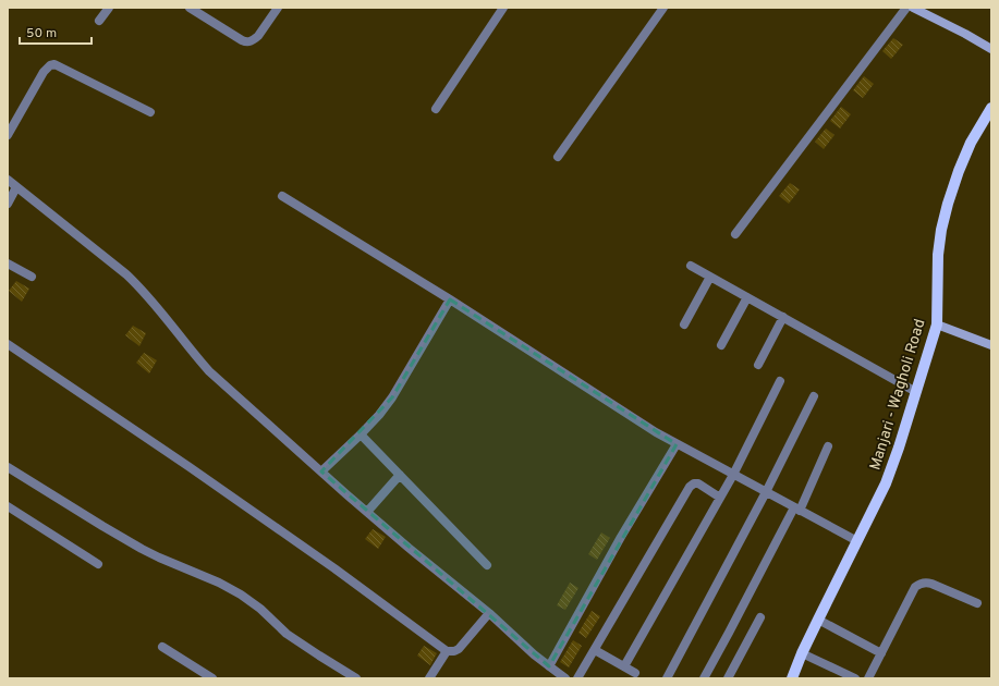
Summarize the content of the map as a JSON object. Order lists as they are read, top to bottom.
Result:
{
  "streets": {
    "main road": ["Manjari - Wagholi Road"]
  },
  "scale_bar": "50 m"
}
